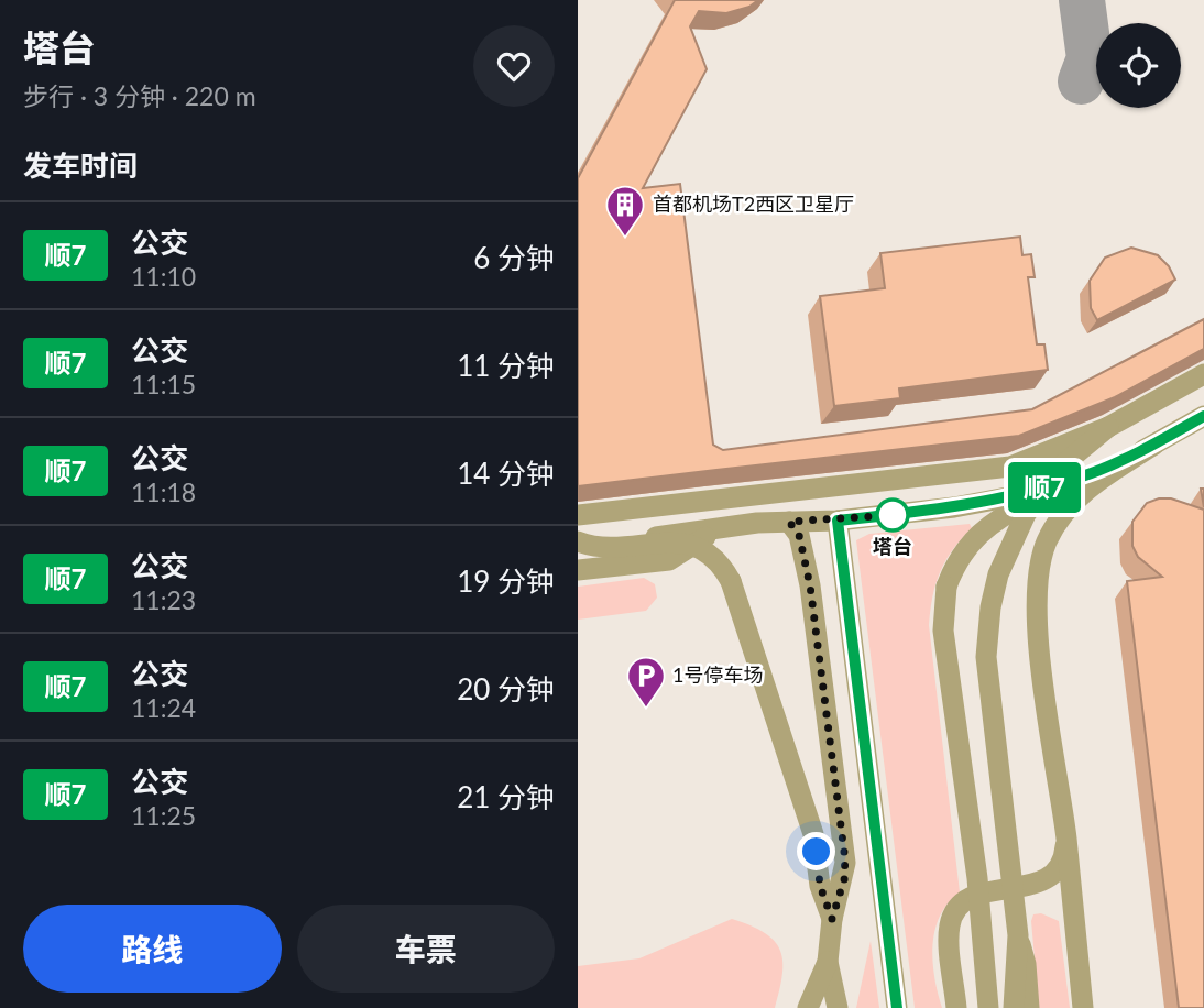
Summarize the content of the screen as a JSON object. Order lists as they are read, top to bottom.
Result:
{
  "places": {
    "building": ["首都机场T2西区卫星厅"],
    "other": ["塔台"],
    "parking": ["1号停车场"]
  },
  "lines": ["bus line 顺7"],
  "page": {
    "heading": [
      ["塔台", "步行 · 3 分钟 · 220 m"],
      "发车时间"
    ],
    "on_map": "顺7",
    "list": [
      {
        "mark": "顺7",
        "name": "公交",
        "note": "11:10",
        "value": "6 分钟"
      },
      {
        "mark": "顺7",
        "name": "公交",
        "note": "11:15",
        "value": "11 分钟"
      },
      {
        "mark": "顺7",
        "name": "公交",
        "note": "11:18",
        "value": "14 分钟"
      },
      {
        "mark": "顺7",
        "name": "公交",
        "note": "11:23",
        "value": "19 分钟"
      },
      {
        "mark": "顺7",
        "name": "公交",
        "note": "11:24",
        "value": "20 分钟"
      },
      {
        "mark": "顺7",
        "name": "公交",
        "note": "11:25",
        "value": "21 分钟"
      }
    ],
    "buttons": ["路线", "车票"]
  }
}
